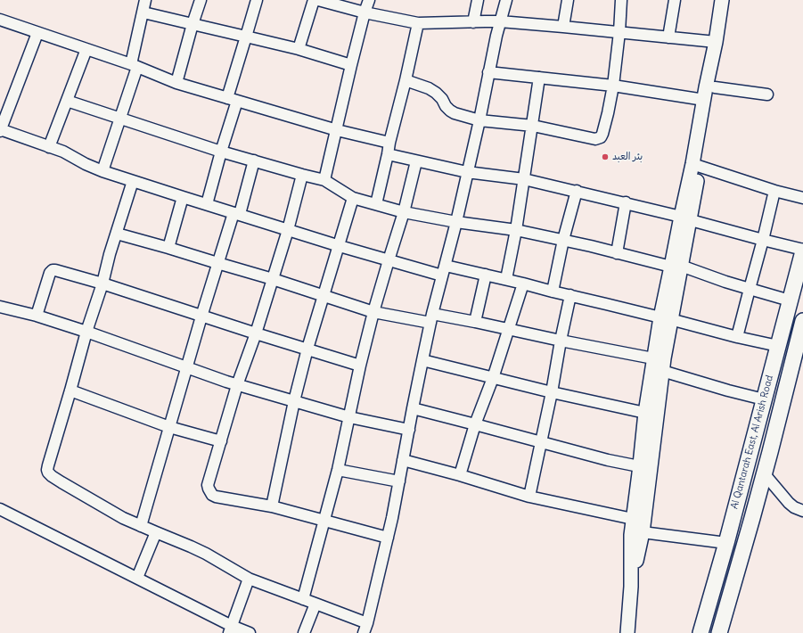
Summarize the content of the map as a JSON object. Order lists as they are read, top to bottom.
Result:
{
  "streets": {
    "highway": ["Al Qantarah East, Al Arish Road"]
  },
  "places": ["بئر العبد"]
}
